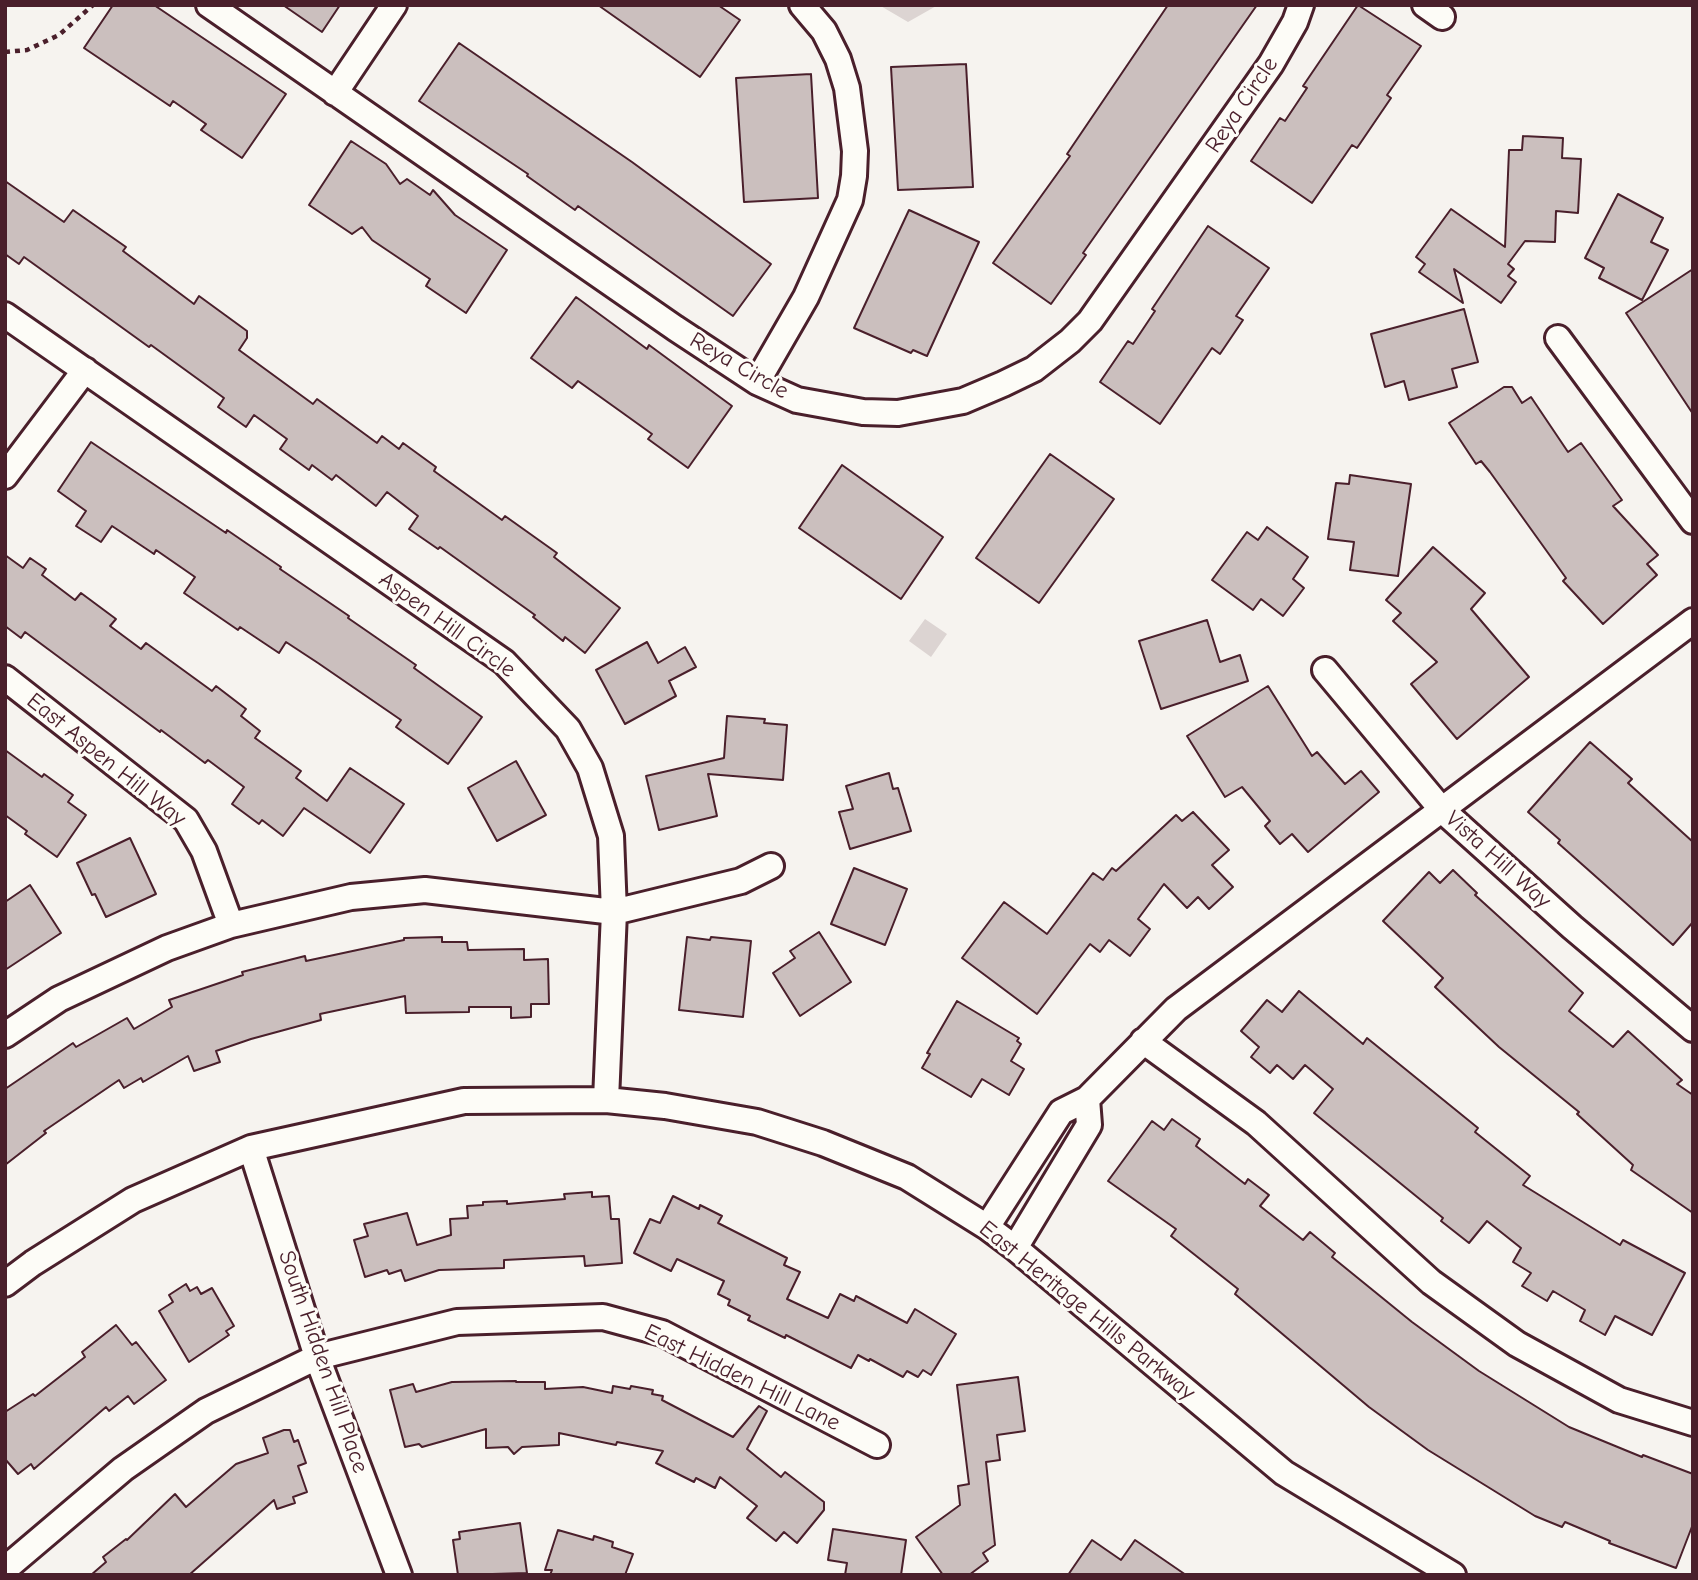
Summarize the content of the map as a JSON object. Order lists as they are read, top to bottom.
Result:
{
  "streets": {
    "street": [
      "Reya Circle",
      "Aspen Hill Circle",
      "East Aspen Hill Way",
      "Vista Hill Way",
      "East Heritage Hills Parkway",
      "South Hidden Hill Place",
      "East Hidden Hill Lane"
    ]
  },
  "crossings": [
    ["Aspen Hill Circle", "East Heritage Hills Parkway"],
    ["East Heritage Hills Parkway", "South Hidden Hill Place"],
    ["South Hidden Hill Place", "East Hidden Hill Lane"]
  ]
}
